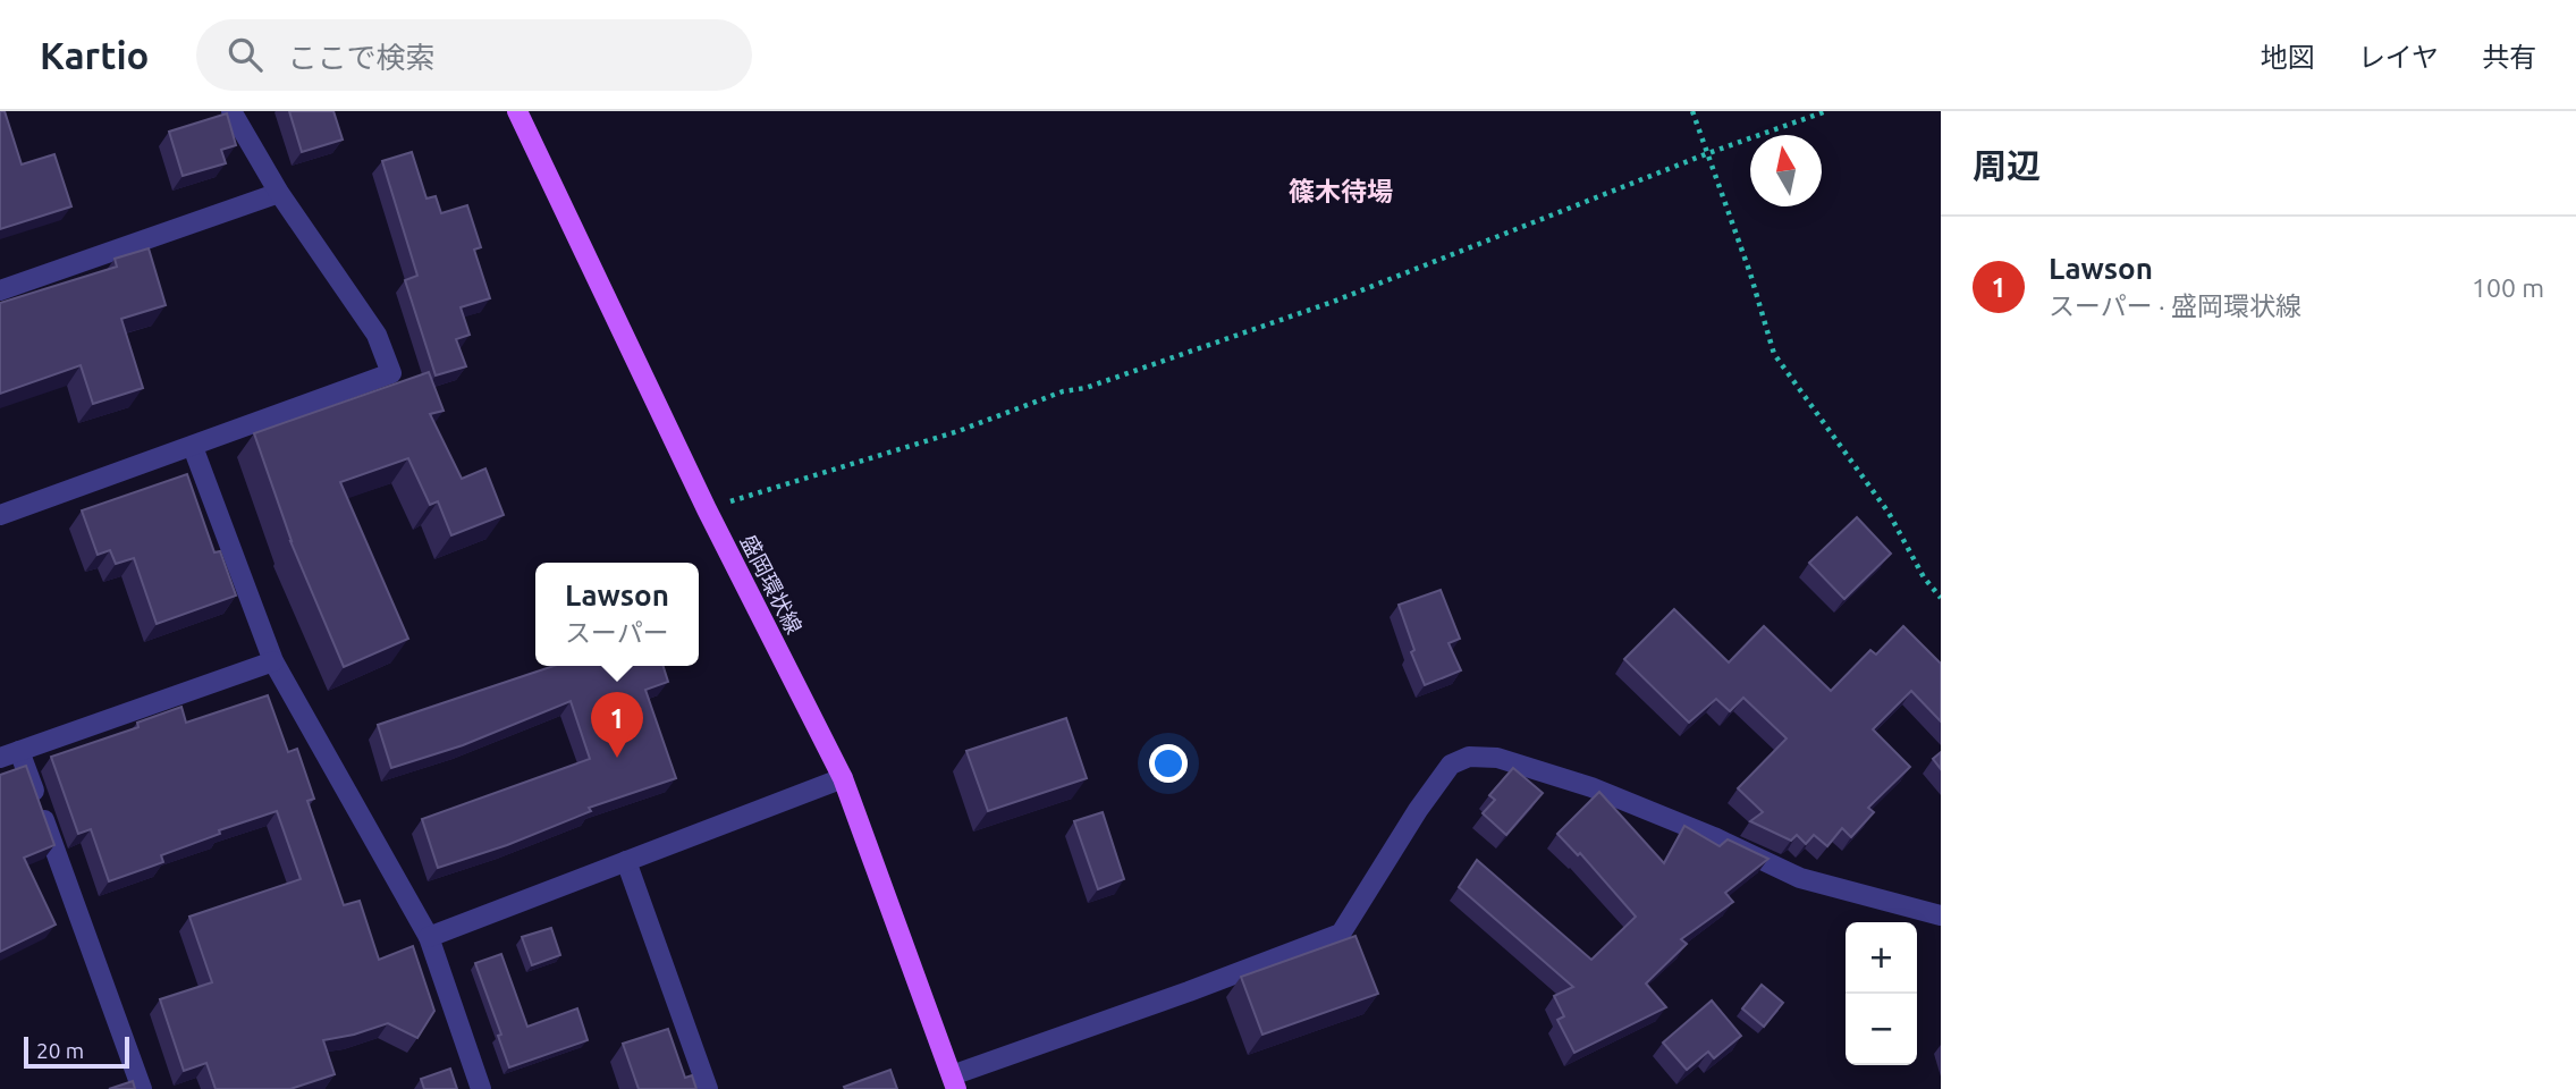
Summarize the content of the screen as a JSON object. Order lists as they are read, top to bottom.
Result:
{
  "streets": {
    "main road": ["盛岡環状線"]
  },
  "districts": ["篠木待場"],
  "scale_bar": "20 m",
  "north": "top",
  "page": {
    "header": "Kartio",
    "search": "ここで検索",
    "nav": ["地図", "レイヤ", "共有"],
    "heading": "周辺",
    "list": [
      {
        "mark": "1",
        "name": "Lawson",
        "note": "スーパー · 盛岡環状線",
        "value": "100 m"
      }
    ],
    "popup": ["Lawson", "スーパー"],
    "pins": "1",
    "map_buttons": ["+", "−"],
    "scale": "20 m"
  }
}
